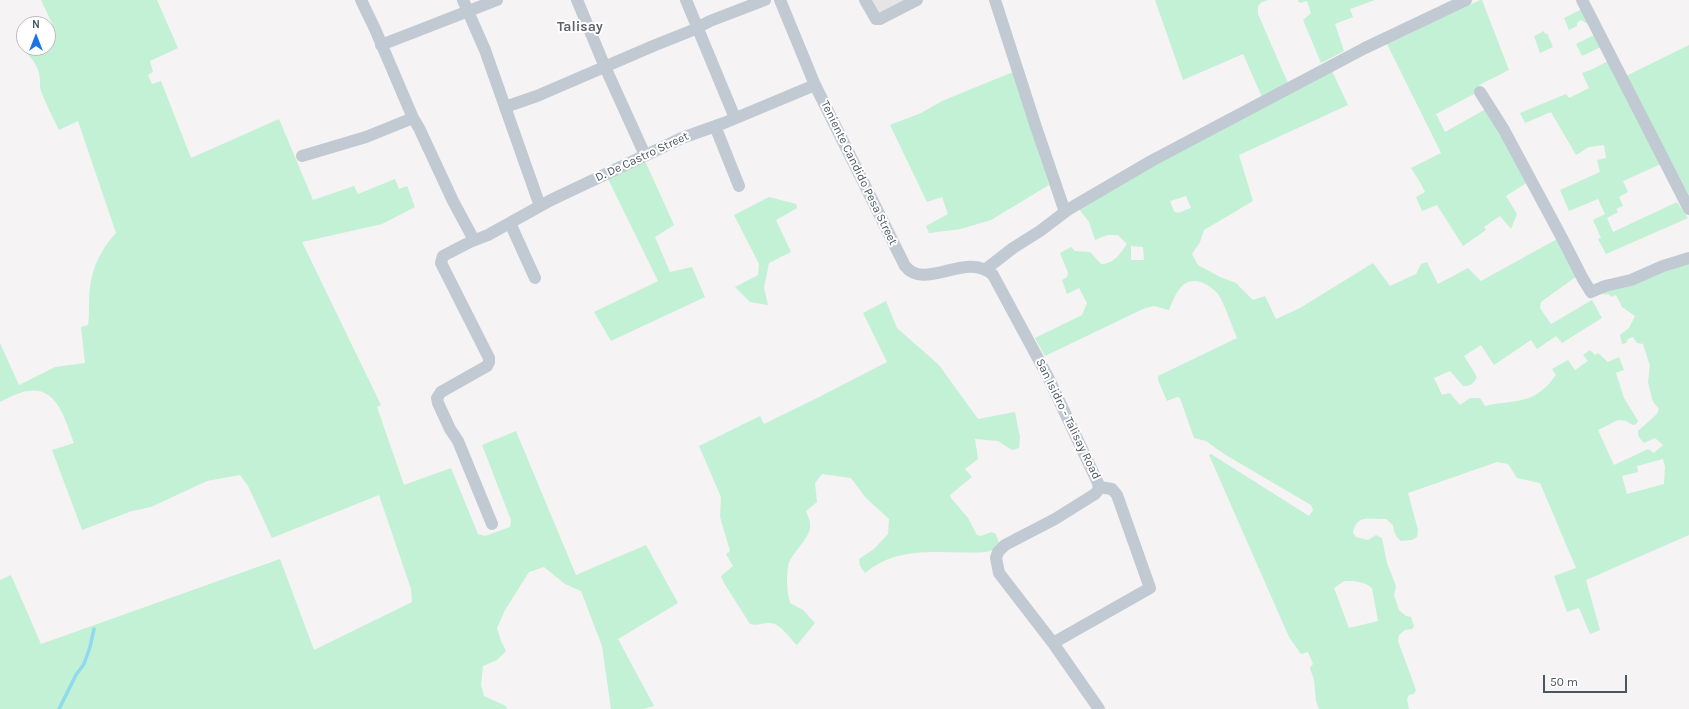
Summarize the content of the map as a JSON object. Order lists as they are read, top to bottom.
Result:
{
  "streets": {
    "street": ["D. De Castro Street", "Teniente Candido Pesa Street", "San Isidro - Talisay Road"]
  },
  "crossings": [
    ["D. De Castro Street", "Teniente Candido Pesa Street"],
    ["Teniente Candido Pesa Street", "San Isidro - Talisay Road"]
  ],
  "districts": ["Talisay"],
  "scale_bar": "50 m",
  "north": "top"
}
